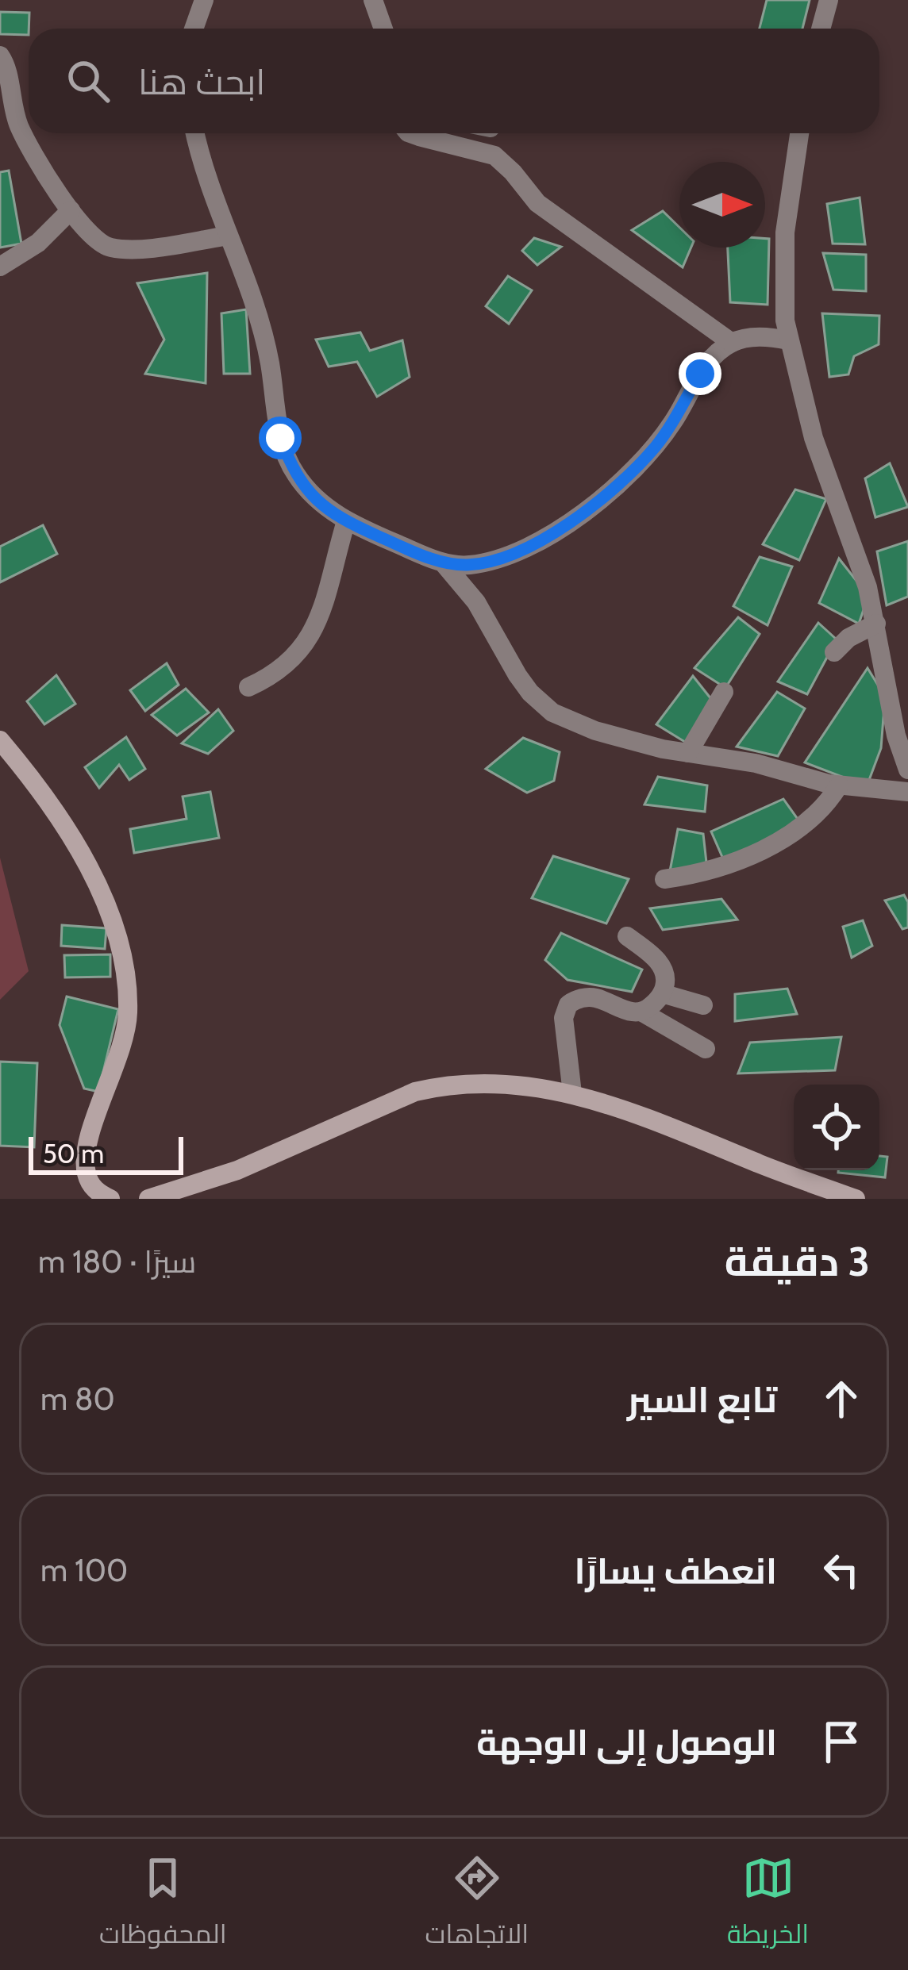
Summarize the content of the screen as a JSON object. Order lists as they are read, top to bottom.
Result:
{
  "scale_bar": "50 m",
  "north": "right",
  "page": {
    "search": "ابحث هنا",
    "scale": "50 m",
    "heading": ["3 دقيقة", "سيرًا · 180 m"],
    "list": [
      ["تابع السير", "80 m"],
      ["انعطف يسارًا", "100 m"],
      "الوصول إلى الوجهة"
    ],
    "nav": ["الخريطة", "الاتجاهات", "المحفوظات"]
  }
}
